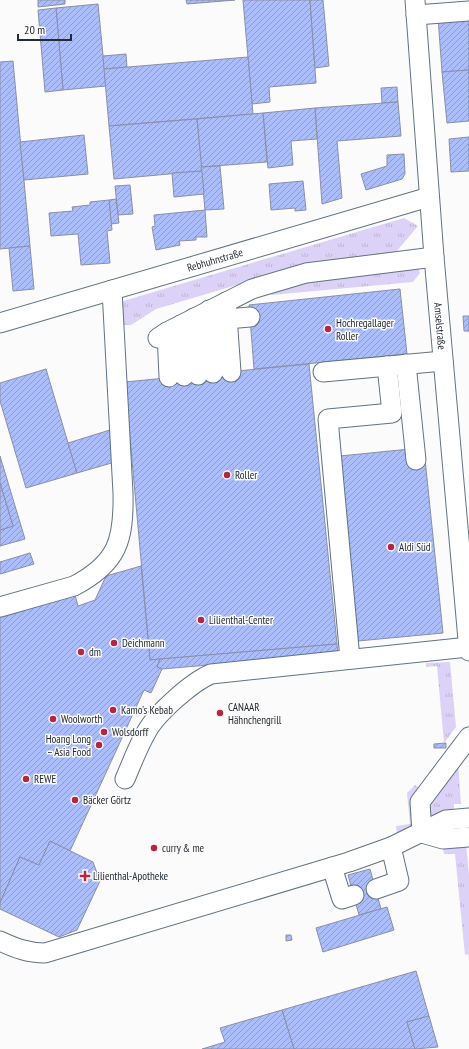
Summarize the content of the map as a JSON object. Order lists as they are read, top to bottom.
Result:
{
  "streets": {
    "street": ["Rebhuhnstraße", "Amselstraße"]
  },
  "crossings": [
    ["Rebhuhnstraße", "Amselstraße"]
  ],
  "places": {
    "other": [
      "Hochregallager Roller",
      "Roller",
      "Aldi Süd",
      "Lilienthal-Center",
      "Deichmann",
      "dm",
      "Kamo's Kebab",
      "CANAAR Hähnchengrill",
      "Woolworth",
      "Wolsdorff",
      "Hoang Long – Asia Food",
      "REWE",
      "Bäcker Görtz",
      "curry & me"
    ],
    "health": ["Lilienthal-Apotheke"]
  },
  "scale_bar": "20 m"
}
